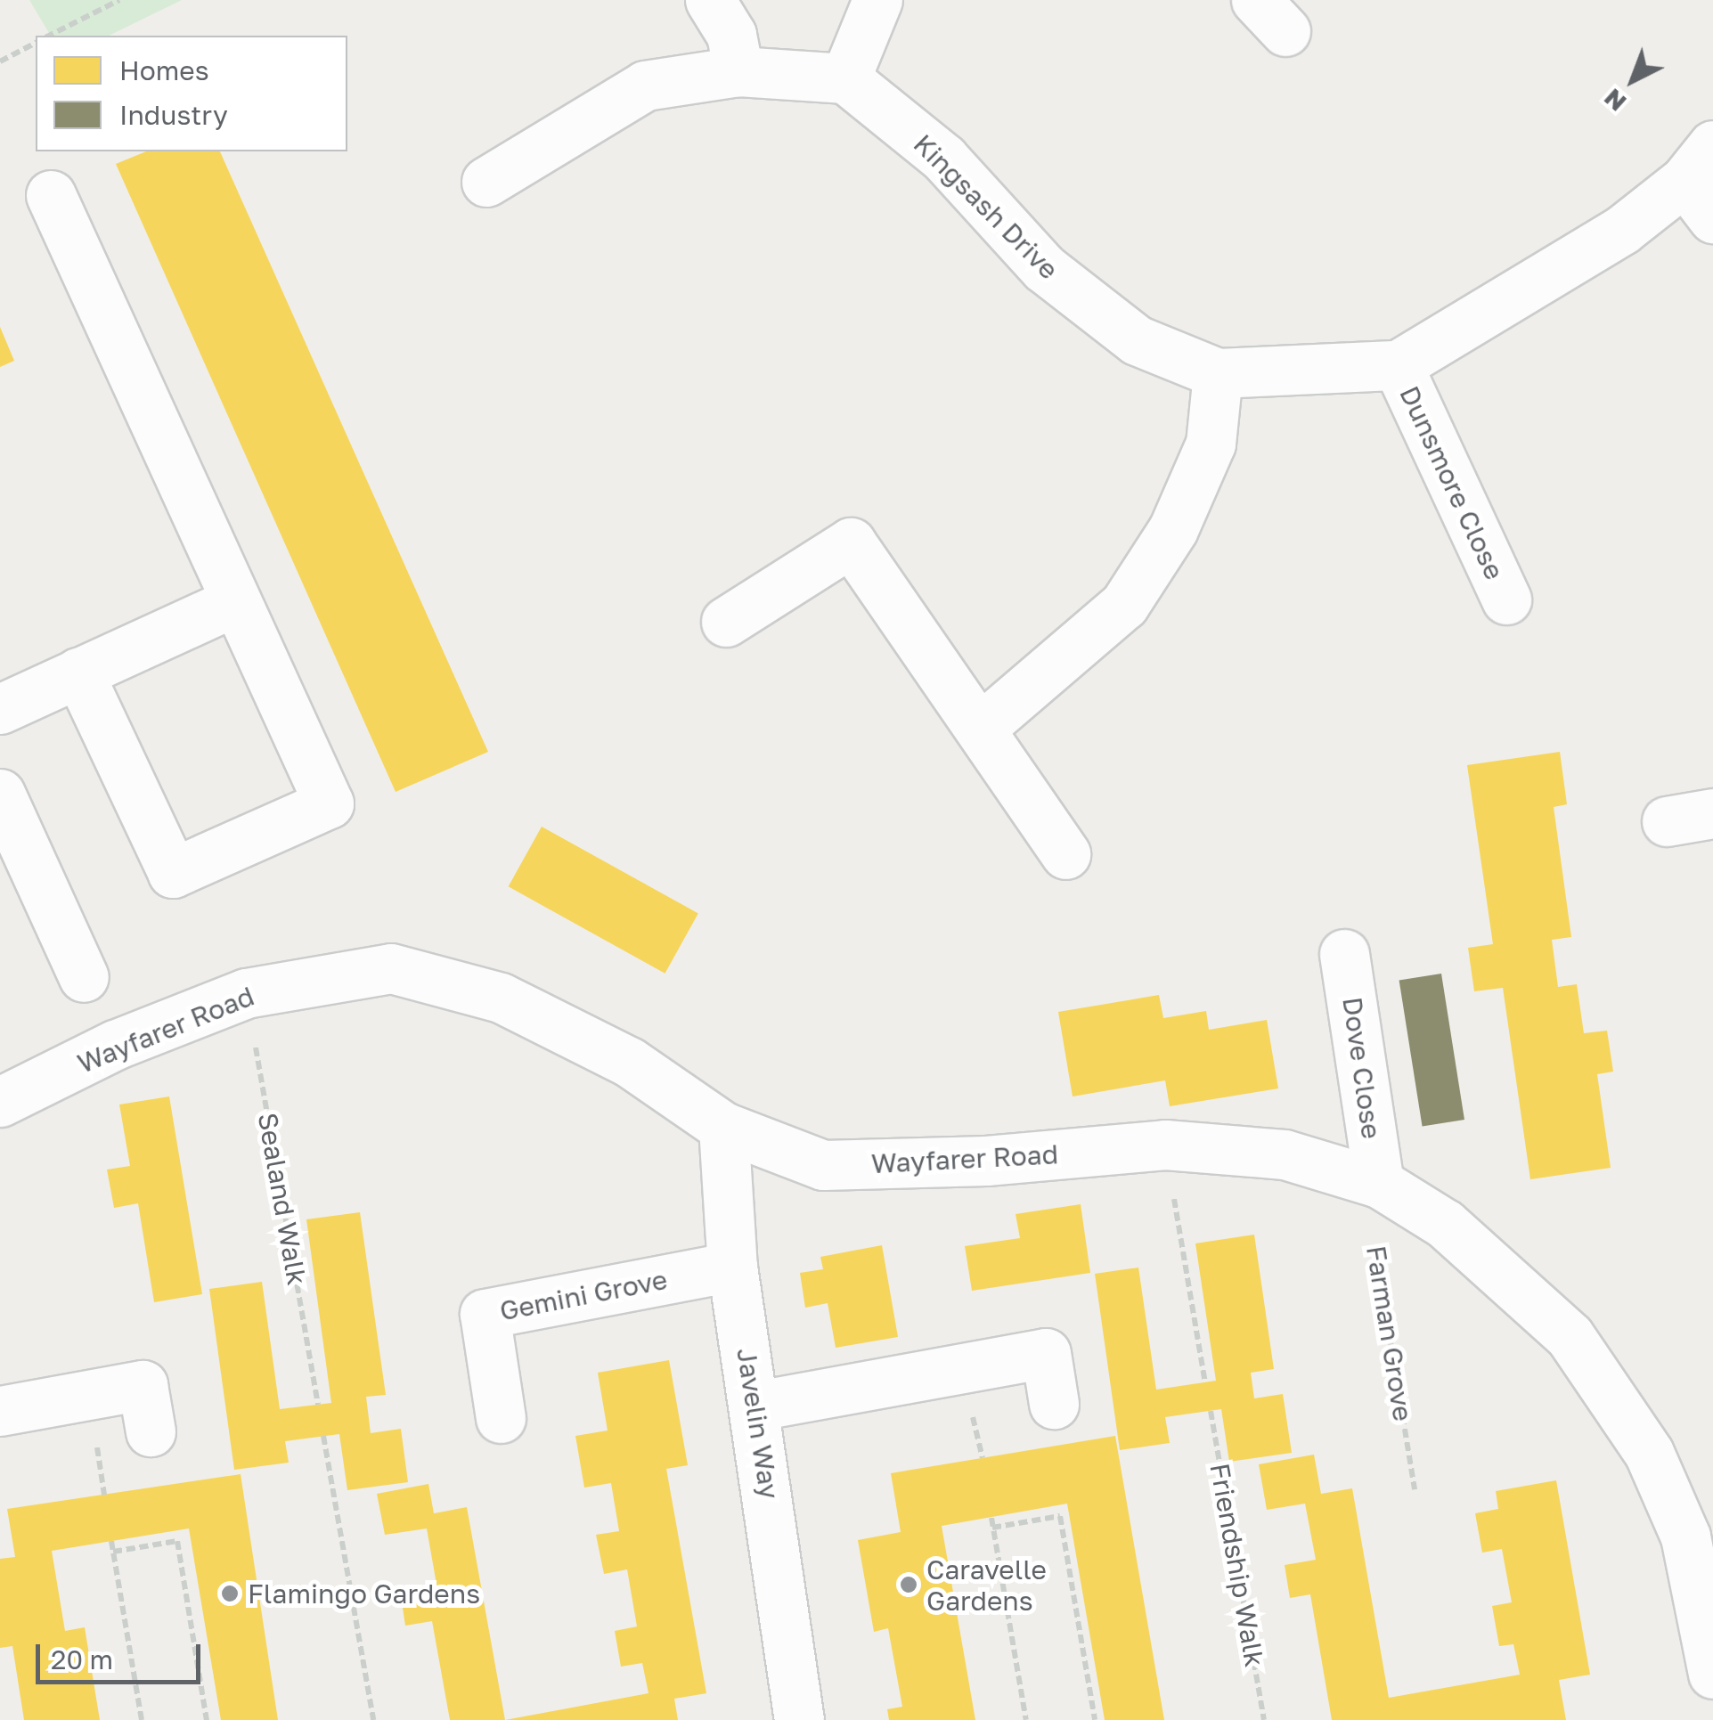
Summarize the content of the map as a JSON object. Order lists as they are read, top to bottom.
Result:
{
  "streets": {
    "street": [
      "Kingsash Drive",
      "Dunsmore Close",
      "Wayfarer Road",
      "Dove Close",
      "Gemini Grove",
      "Javelin Way"
    ],
    "path": ["Sealand Walk", "Farman Grove", "Friendship Walk"]
  },
  "crossings": [
    ["Kingsash Drive", "Dunsmore Close"],
    ["Wayfarer Road", "Dove Close"],
    ["Wayfarer Road", "Sealand Walk"],
    ["Wayfarer Road", "Farman Grove"],
    ["Wayfarer Road", "Javelin Way"],
    ["Dove Close", "Farman Grove"],
    ["Gemini Grove", "Javelin Way"]
  ],
  "places": ["Caravelle Gardens", "Flamingo Gardens"],
  "legend": ["Homes", "Industry"],
  "scale_bar": "20 m",
  "north": "bottom left"
}
